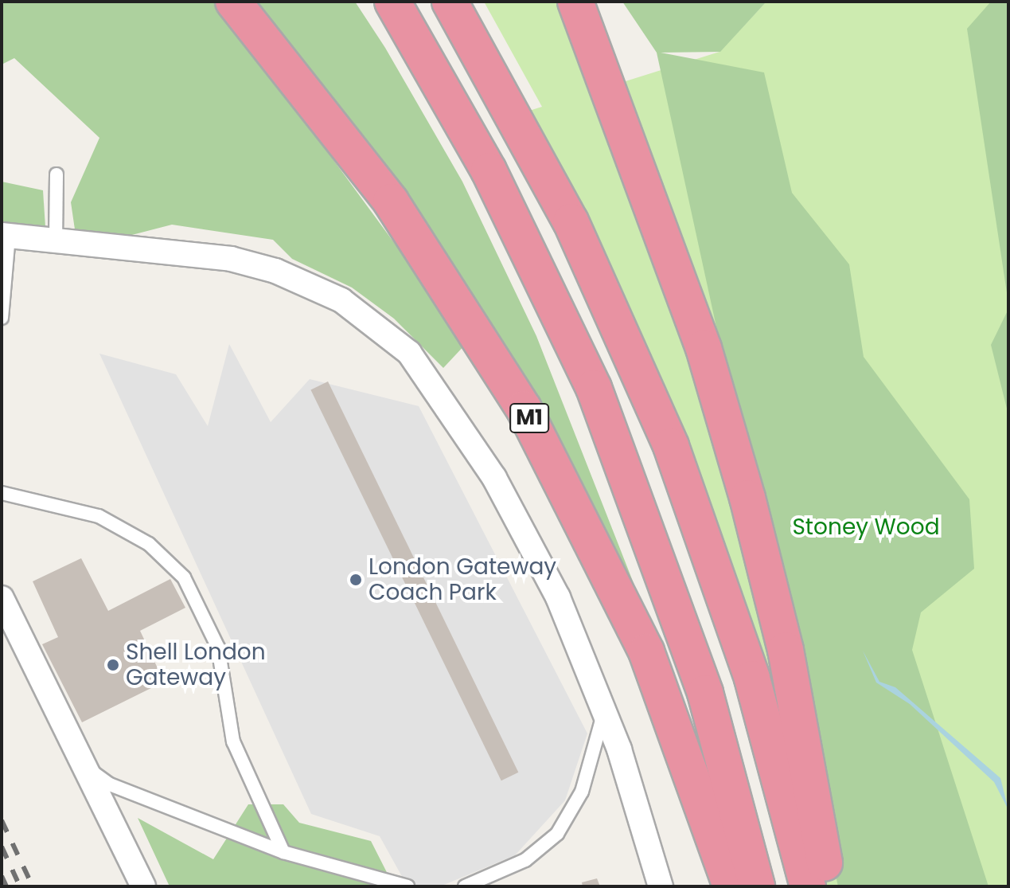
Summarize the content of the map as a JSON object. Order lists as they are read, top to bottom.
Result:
{
  "streets": {
    "highway": ["M1"]
  },
  "parks": ["Stoney Wood"],
  "places": ["London Gateway Coach Park", "Shell London Gateway"]
}
